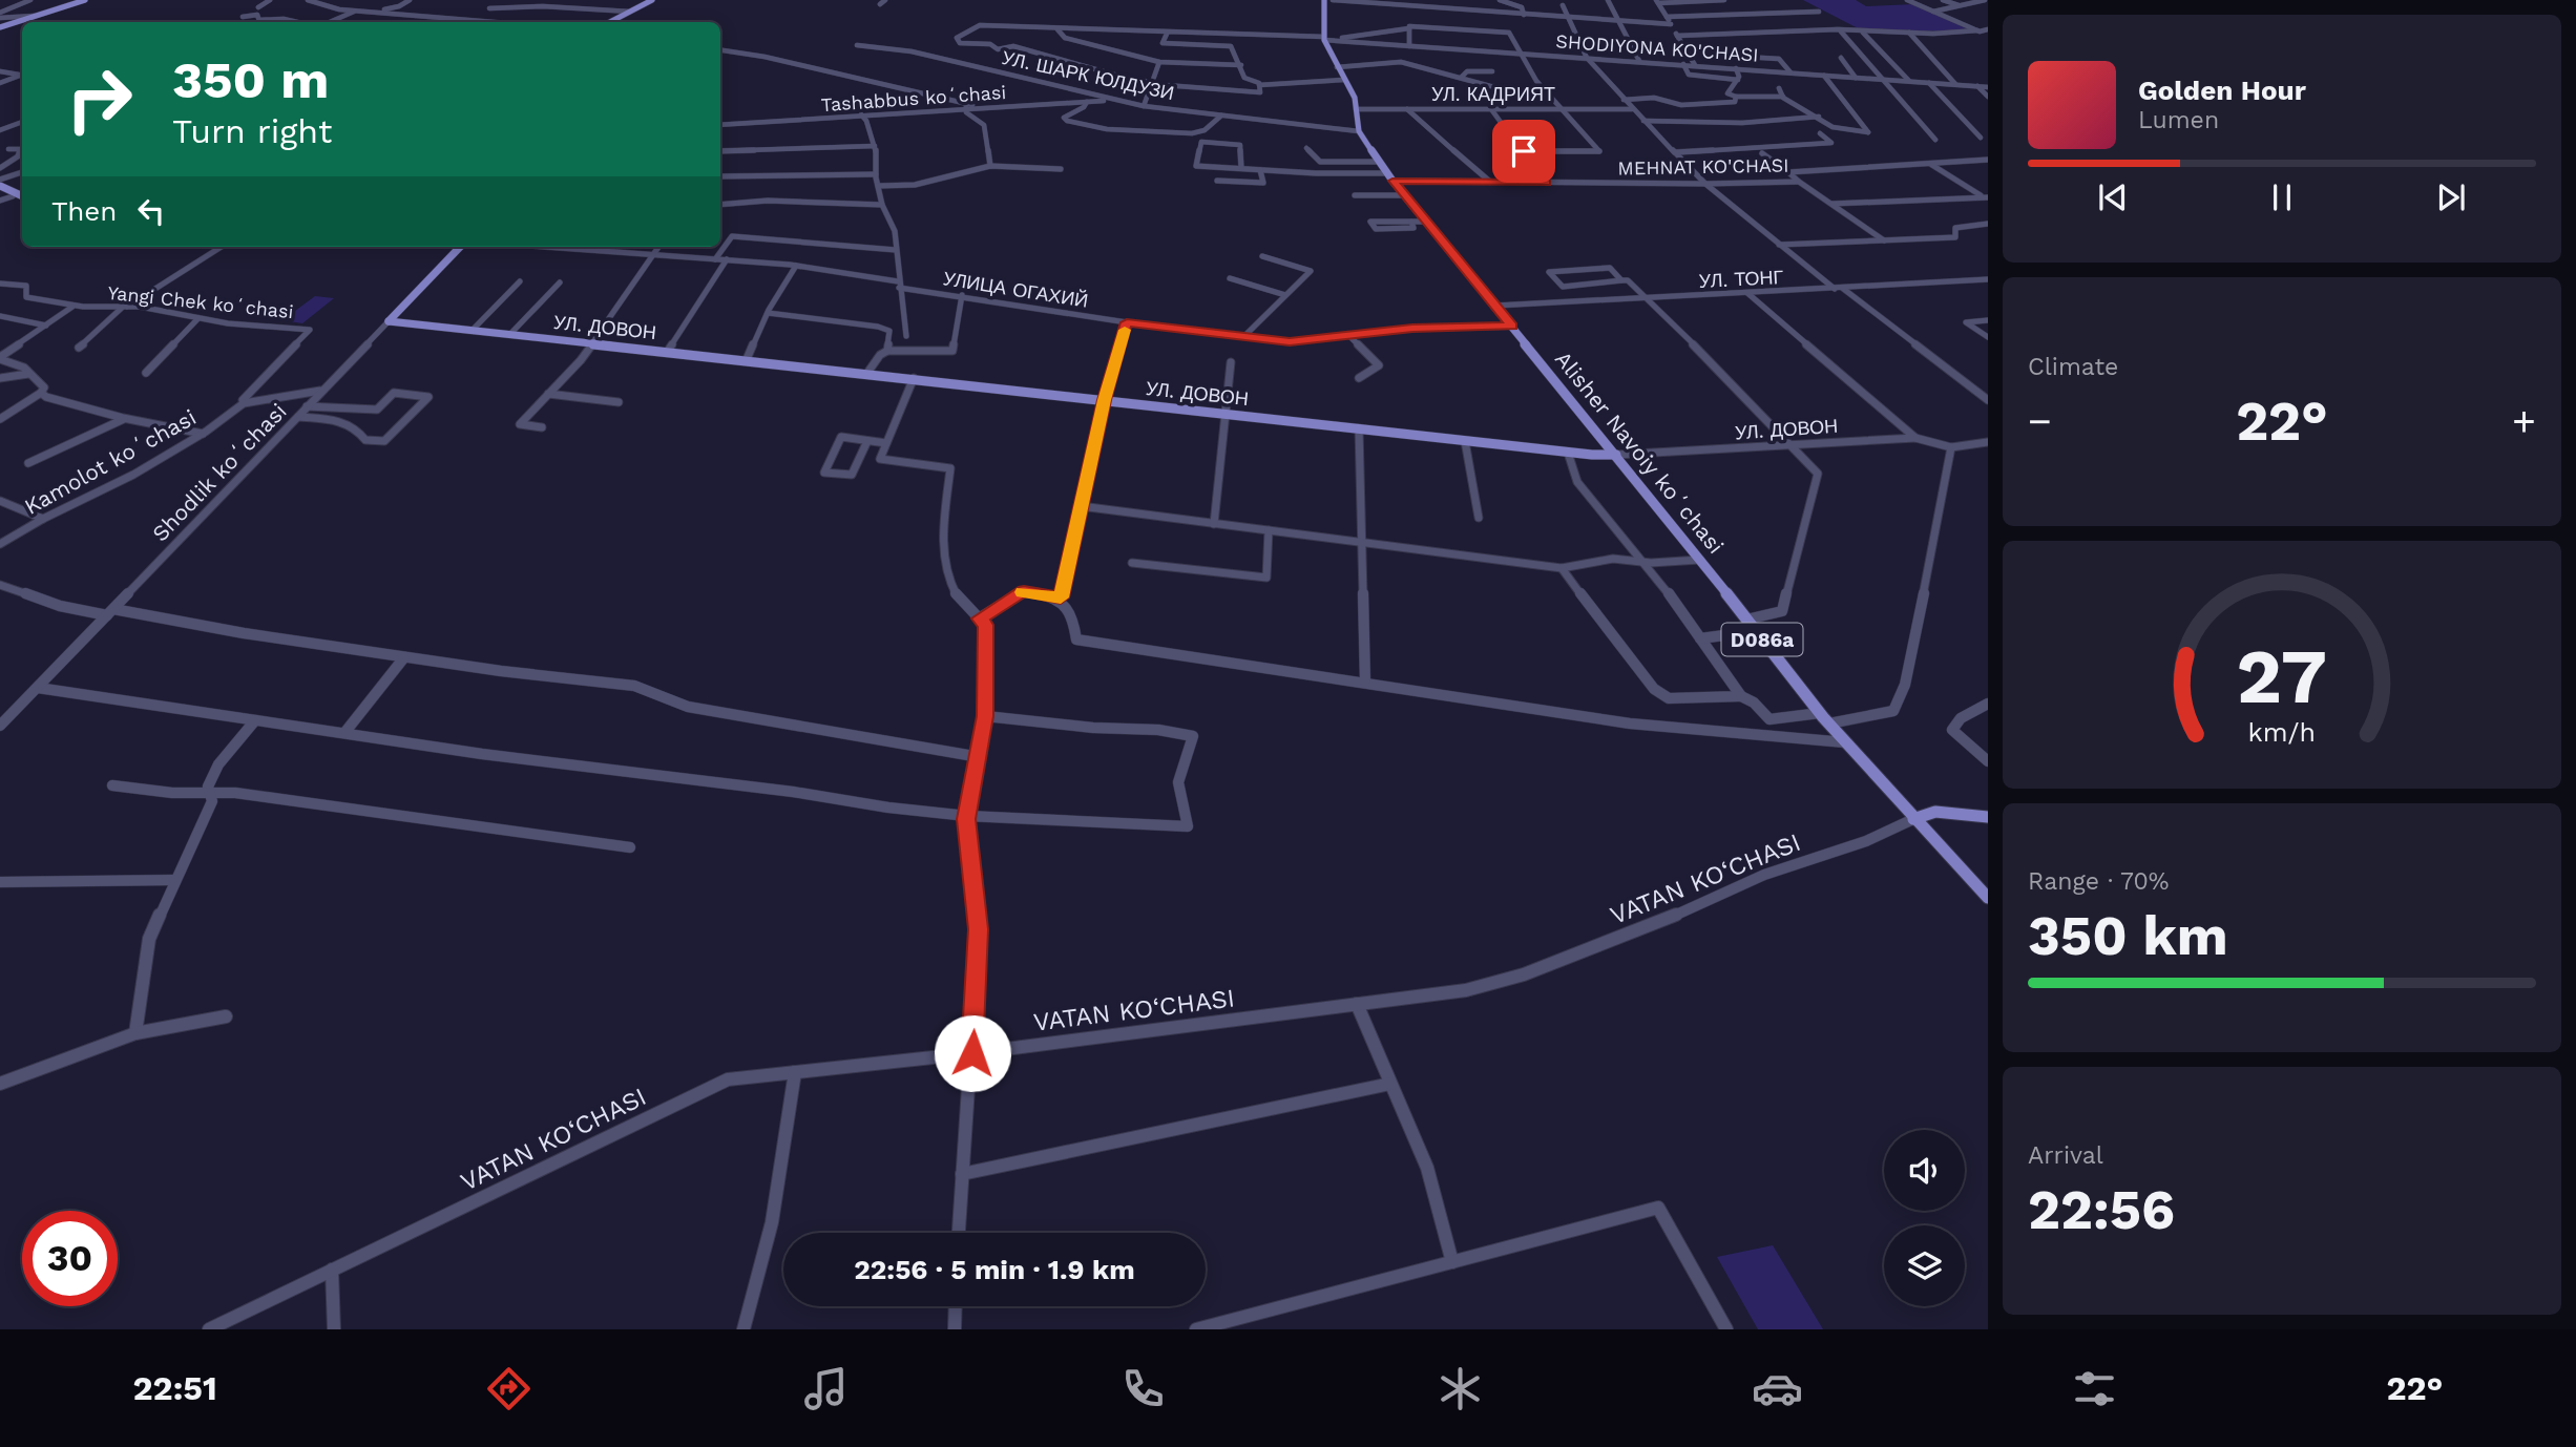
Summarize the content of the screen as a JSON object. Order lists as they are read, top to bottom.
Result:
{
  "streets": {
    "main road": [
      "УЛ. ДОВОН",
      "Alisher Navoiy koʻchasi",
      "Shodlik koʻchasi",
      "D086a"
    ],
    "street": [
      "SHODIYONA KO'CHASI",
      "УЛ. ШАРК ЮЛДУЗИ",
      "УЛ. КАДРИЯТ",
      "Tashabbus koʻchasi",
      "MEHNAT KO'CHASI",
      "УЛ. ТОНГ",
      "УЛИЦА ОГАХИЙ",
      "Yangi Chek koʻchasi",
      "Kamolot koʻchasi",
      "VATAN KO‘CHASI"
    ]
  },
  "crossings": [
    ["SHODIYONA KO'CHASI", "Alisher Navoiy koʻchasi"],
    ["УЛ. ШАРК ЮЛДУЗИ", "Tashabbus koʻchasi"],
    ["УЛ. ШАРК ЮЛДУЗИ", "Alisher Navoiy koʻchasi"],
    ["УЛ. КАДРИЯТ", "Alisher Navoiy koʻchasi"],
    ["MEHNAT KO'CHASI", "Alisher Navoiy koʻchasi"],
    ["УЛ. ТОНГ", "Alisher Navoiy koʻchasi"],
    ["УЛИЦА ОГАХИЙ", "Alisher Navoiy koʻchasi"],
    ["Yangi Chek koʻchasi", "Kamolot koʻchasi"],
    ["УЛ. ДОВОН", "Alisher Navoiy koʻchasi"],
    ["УЛ. ДОВОН", "Shodlik koʻchasi"],
    ["Alisher Navoiy koʻchasi", "VATAN KO‘CHASI"],
    ["Kamolot koʻchasi", "Shodlik koʻchasi"]
  ],
  "page": {
    "turn": ["350 m", "Turn right"],
    "song": ["Golden Hour", "Lumen"],
    "then": "Then",
    "tile": [
      "Climate",
      ["Range · 70%", "350 km"],
      ["Arrival", "22:56"]
    ],
    "heat": ["−", "22°", "+"],
    "limit": "30",
    "trip": "22:56 · 5 min · 1.9 km",
    "tabs": ["22:51", "22°"],
    "gauge": ["27", "km/h"]
  }
}
